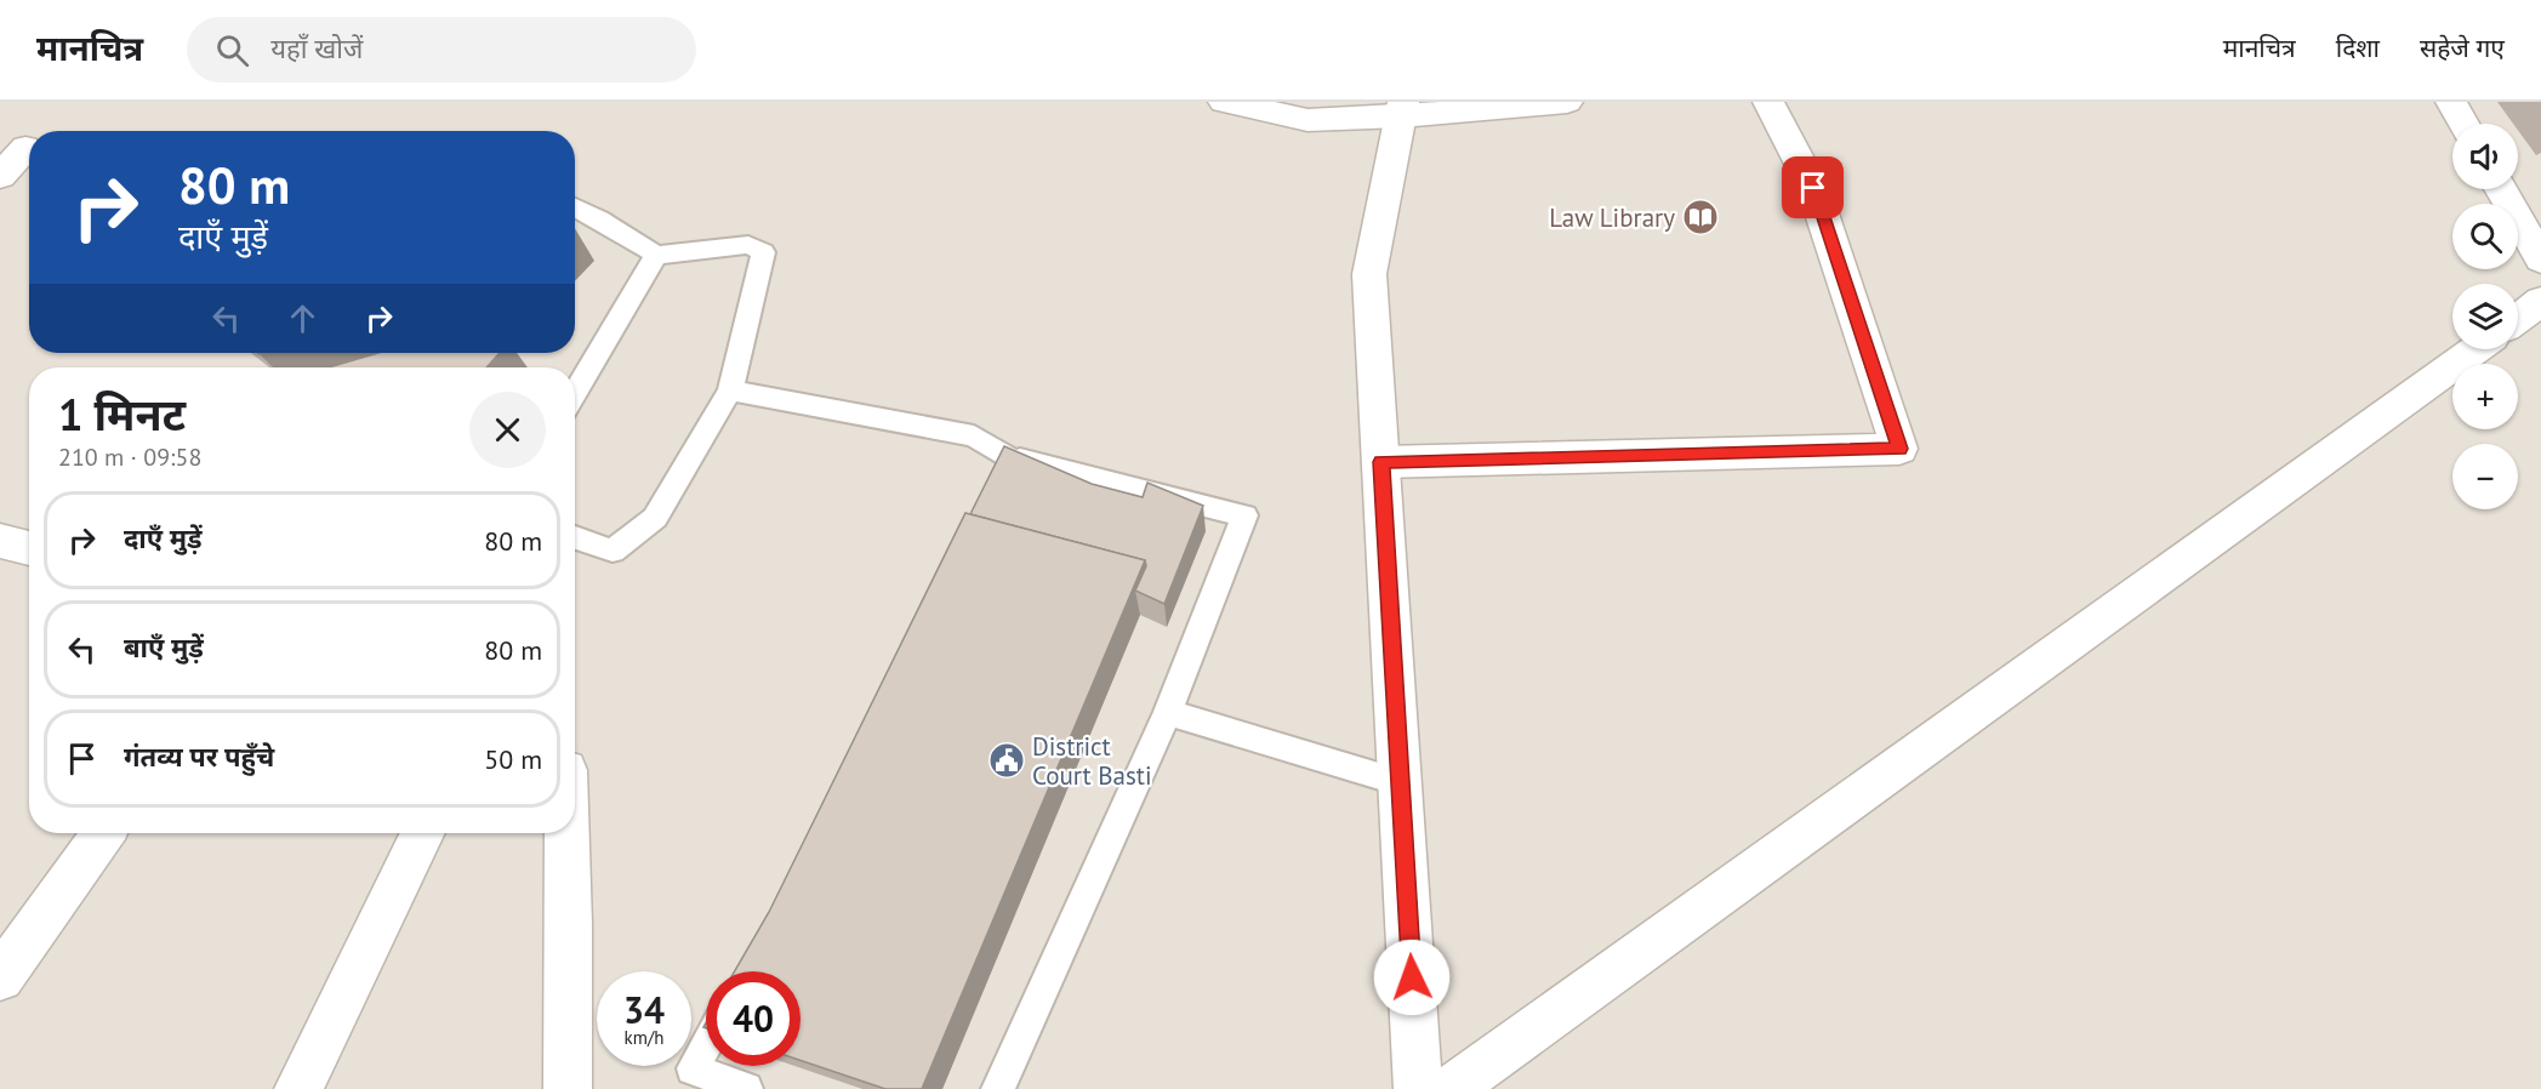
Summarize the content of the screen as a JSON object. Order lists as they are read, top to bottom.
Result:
{
  "places": {
    "library": ["Law Library"],
    "public building": ["District Court Basti"]
  },
  "page": {
    "header": "मानचित्र",
    "search": "यहाँ खोजें",
    "nav": ["मानचित्र", "दिशा", "सहेजे गए"],
    "map_buttons": ["+", "−"],
    "turn": ["80 m", "दाएँ मुड़ें"],
    "heading": ["1 मिनट", "210 m · 09:58"],
    "list": [
      {
        "name": "दाएँ मुड़ें",
        "value": "80 m"
      },
      {
        "name": "बाएँ मुड़ें",
        "value": "80 m"
      },
      {
        "name": "गंतव्य पर पहुँचे",
        "value": "50 m"
      }
    ],
    "speed": "34 km/h",
    "limit": "40"
  }
}
